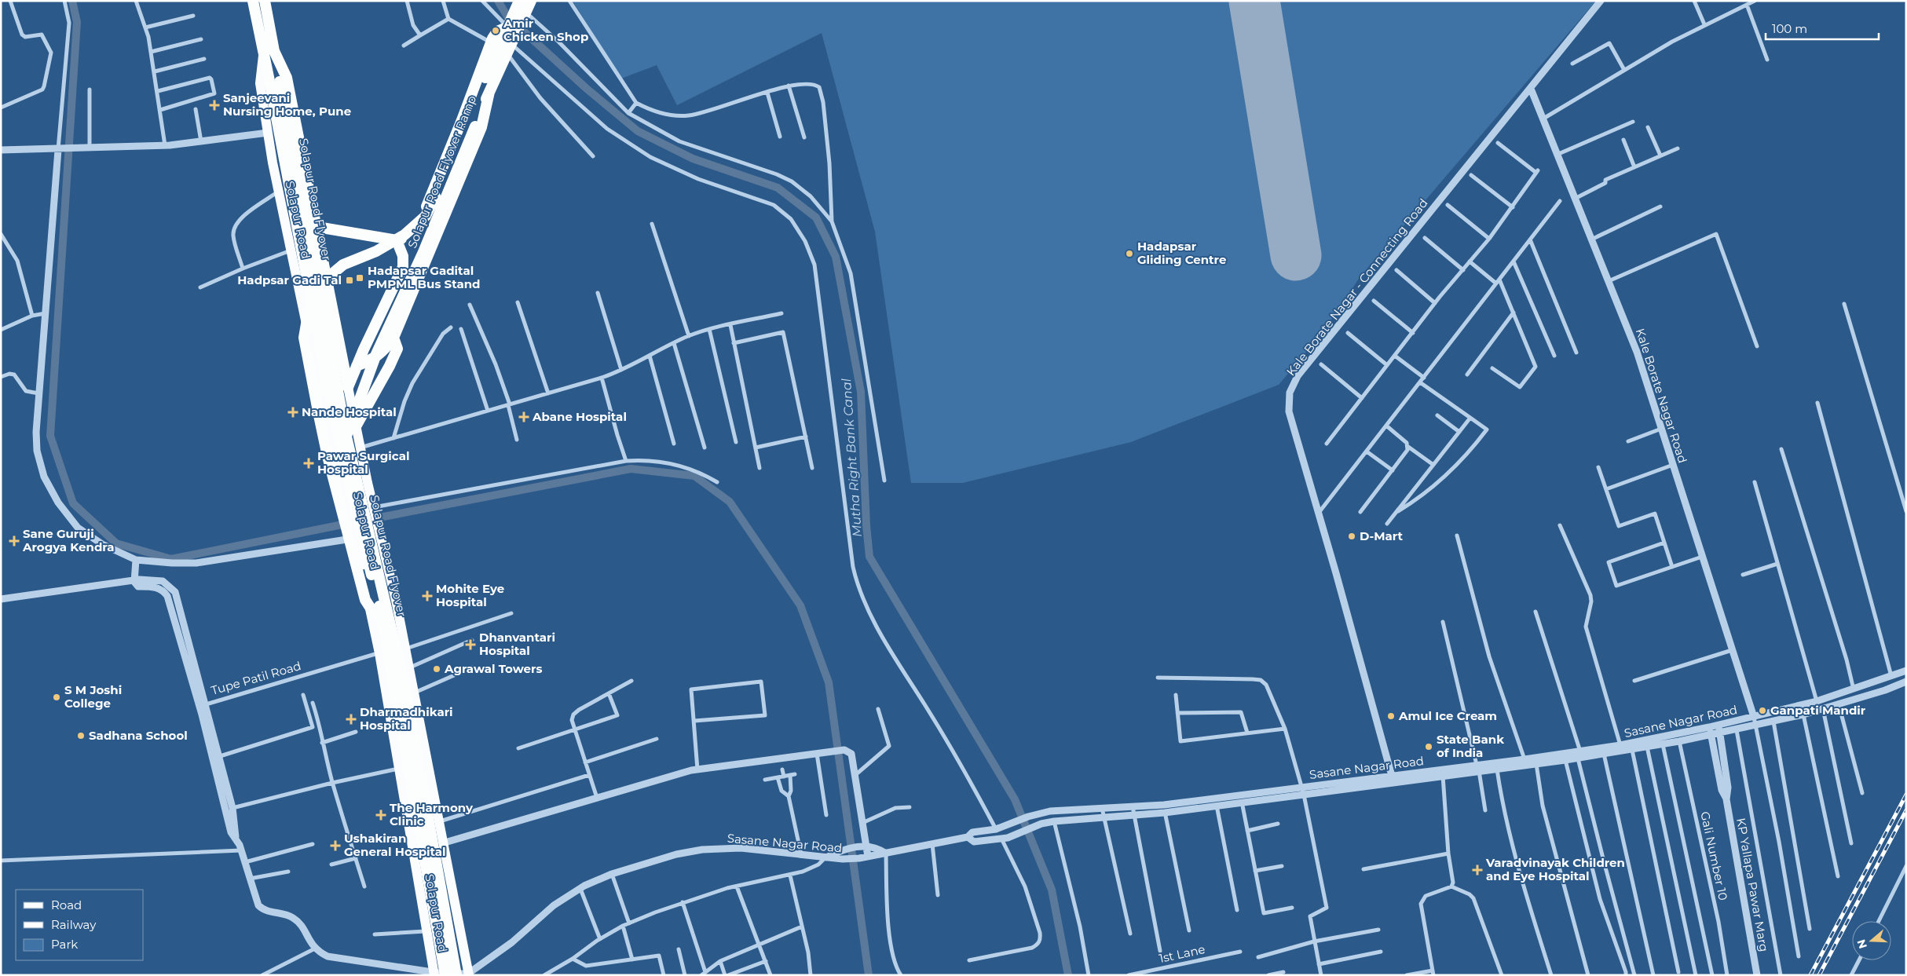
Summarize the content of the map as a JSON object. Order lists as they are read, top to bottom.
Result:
{
  "streets": {
    "highway": ["Solapur Road Flyover Ramp", "Solapur Road Flyover", "Solapur Road"],
    "street": [
      "Kale Borate Nagar - Connecting Road",
      "Kale Borate Nagar Road",
      "Tupe Patil Road",
      "Sasane Nagar Road",
      "Gali Number 10",
      "KP Yallapa Pawar Marg",
      "1st Lane"
    ]
  },
  "crossings": [
    ["Solapur Road Flyover Ramp", "Solapur Road Flyover"],
    ["Solapur Road Flyover", "Solapur Road"],
    ["Solapur Road", "Tupe Patil Road"],
    ["Solapur Road", "Sasane Nagar Road"],
    ["Kale Borate Nagar - Connecting Road", "Kale Borate Nagar Road"],
    ["Kale Borate Nagar - Connecting Road", "Sasane Nagar Road"],
    ["Kale Borate Nagar Road", "Sasane Nagar Road"],
    ["Sasane Nagar Road", "Gali Number 10"],
    ["Sasane Nagar Road", "KP Yallapa Pawar Marg"]
  ],
  "water": ["Mutha Right Bank Canal"],
  "places": {
    "other": [
      "Amir Chicken Shop",
      "Hadapsar Gliding Centre",
      "D-Mart",
      "Agrawal Towers",
      "S M Joshi College",
      "Ganpati Mandir",
      "Amul Ice Cream",
      "Sadhana School",
      "State Bank of India"
    ],
    "health": [
      "Sanjeevani Nursing Home, Pune",
      "Nande Hospital",
      "Abane Hospital",
      "Pawar Surgical Hospital",
      "Sane Guruji Arogya Kendra",
      "Mohite Eye Hospital",
      "Dhanvantari Hospital",
      "Dharmadhikari Hospital",
      "The Harmony Clinic",
      "Ushakiran General Hospital",
      "Varadvinayak Children and Eye Hospital"
    ],
    "transit": ["Hadapsar Gadital PMPML Bus Stand", "Hadpsar Gadi Tal"]
  },
  "legend": ["Road", "Railway", "Park"],
  "scale_bar": "100 m",
  "north": "left"
}
